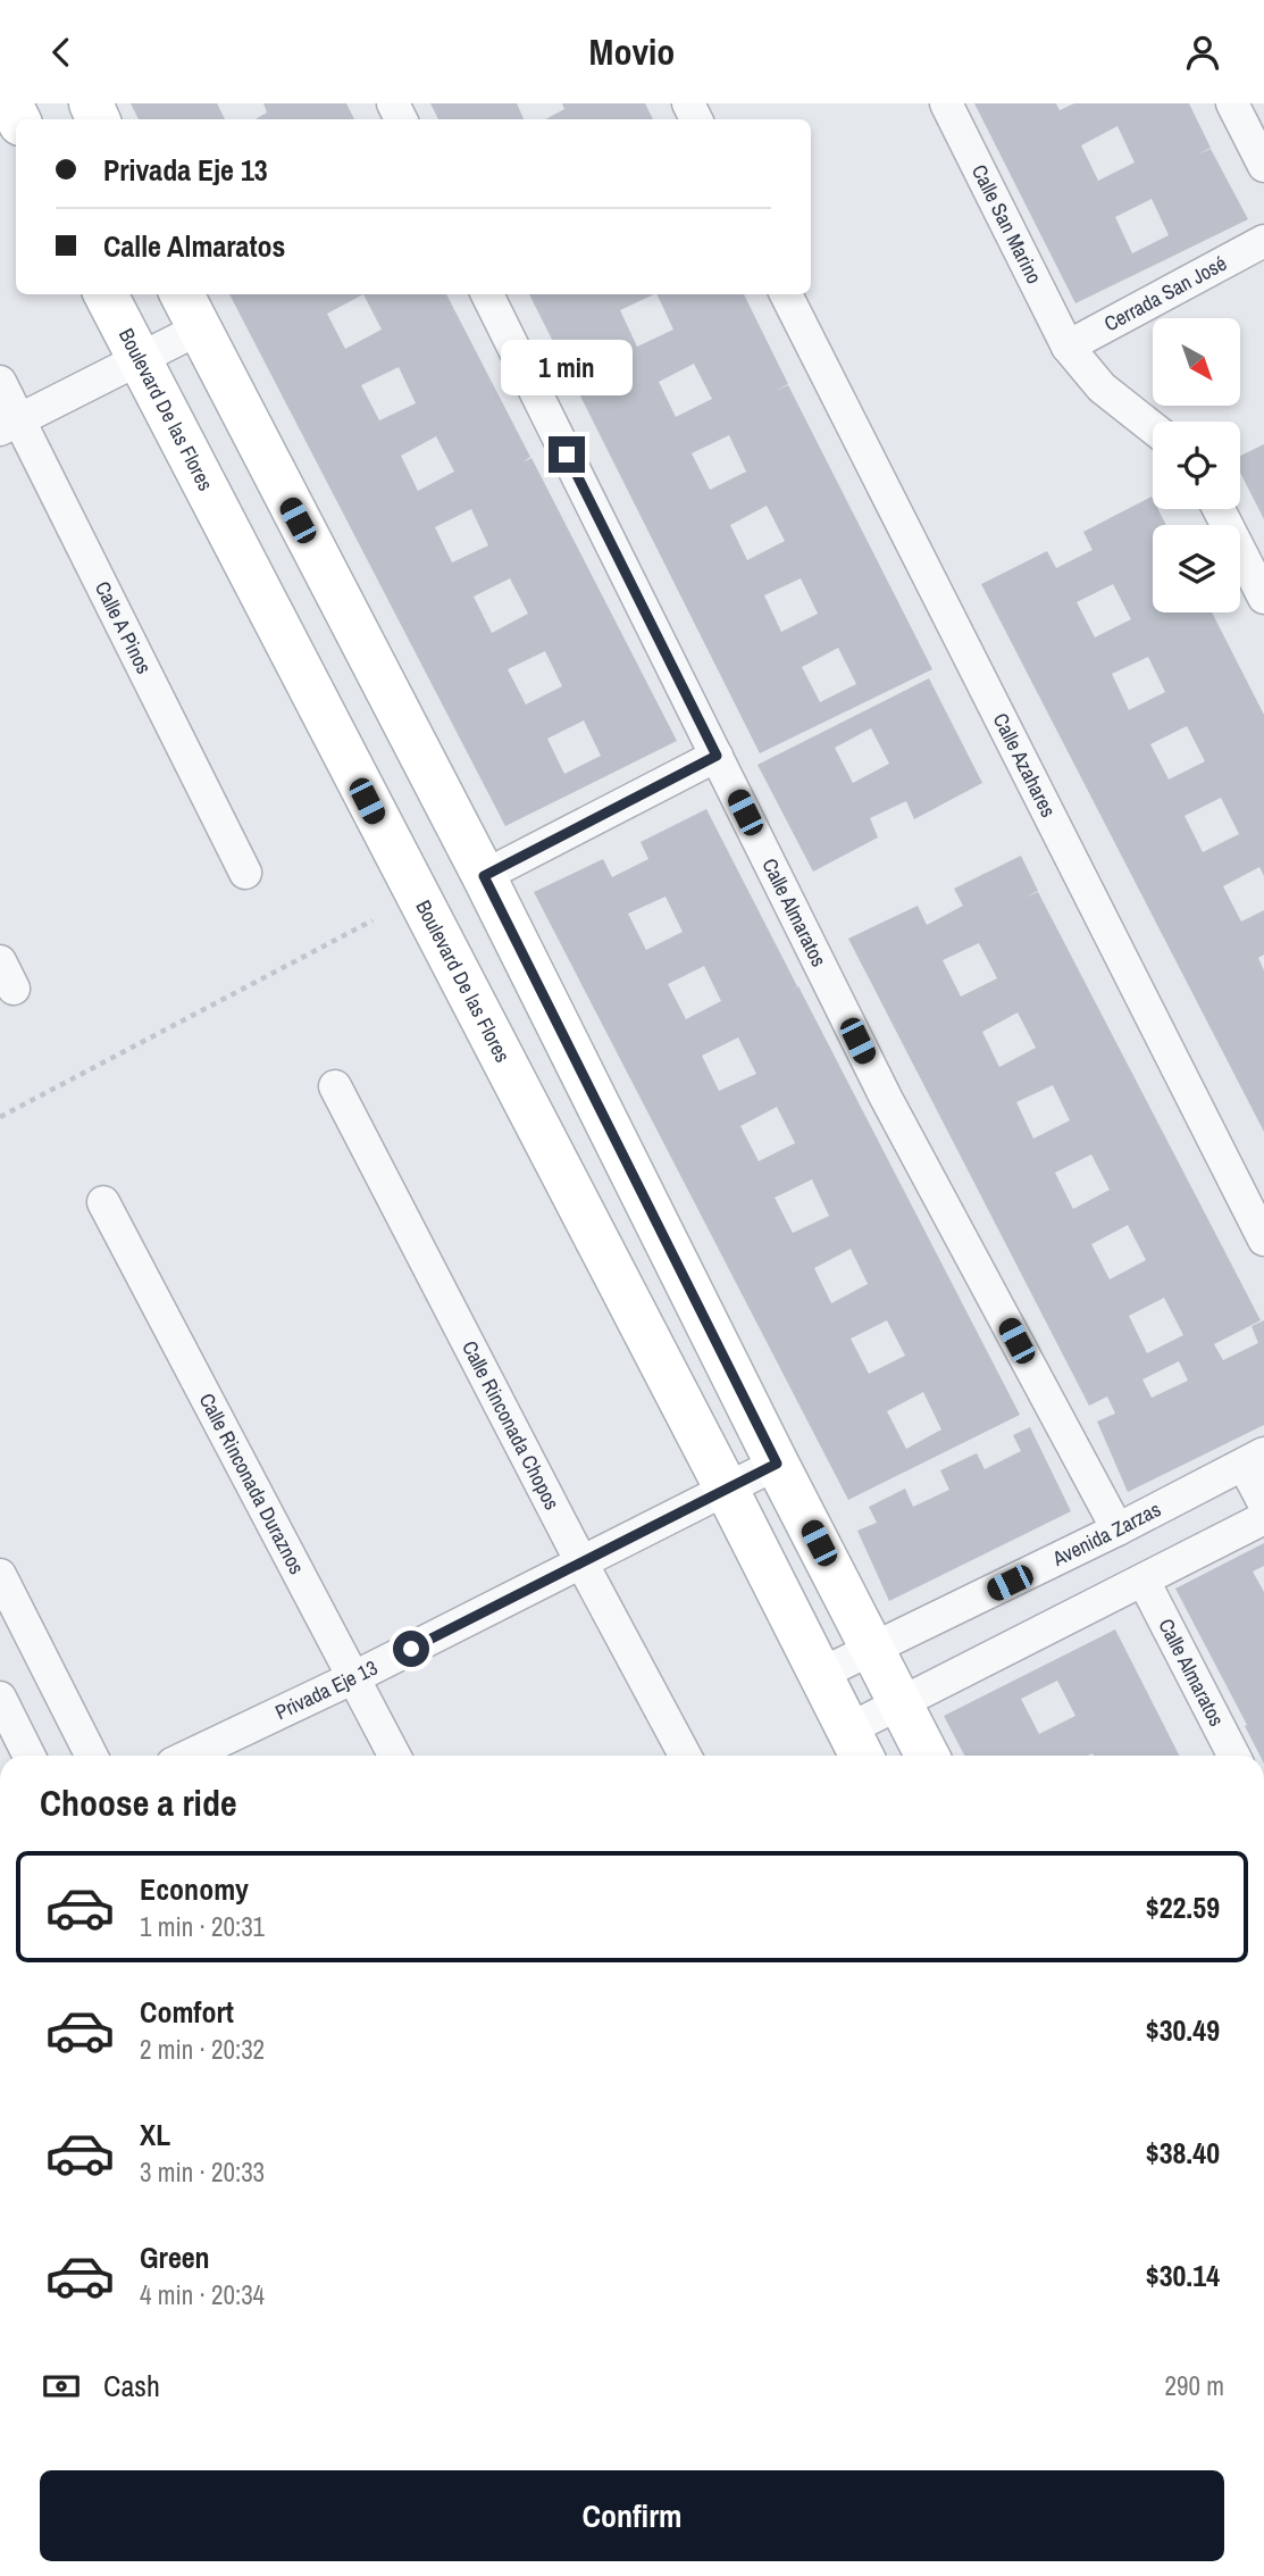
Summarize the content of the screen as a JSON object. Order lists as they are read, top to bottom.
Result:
{
  "streets": {
    "street": [
      "Calle San Marino",
      "Cerrada San José",
      "Boulevard De las Flores",
      "Calle A Pinos",
      "Calle Azahares",
      "Calle Almaratos",
      "Calle Rinconada Chopos",
      "Calle Rinconada Duraznos",
      "Avenida Zarzas",
      "Privada Eje 13"
    ]
  },
  "crossings": [
    ["Calle San Marino", "Cerrada San José"],
    ["Boulevard De las Flores", "Avenida Zarzas"],
    ["Boulevard De las Flores", "Privada Eje 13"],
    ["Calle Almaratos", "Avenida Zarzas"],
    ["Calle Rinconada Chopos", "Privada Eje 13"],
    ["Calle Rinconada Duraznos", "Privada Eje 13"]
  ],
  "north": "bottom right",
  "page": {
    "header": "Movio",
    "banner": ["Privada Eje 13", "Calle Almaratos"],
    "bubble": "1 min",
    "heading": "Choose a ride",
    "list": [
      {
        "name": "Economy",
        "note": "1 min · 20:31",
        "value": "$22.59"
      },
      {
        "name": "Comfort",
        "note": "2 min · 20:32",
        "value": "$30.49"
      },
      {
        "name": "XL",
        "note": "3 min · 20:33",
        "value": "$38.40"
      },
      {
        "name": "Green",
        "note": "4 min · 20:34",
        "value": "$30.14"
      }
    ],
    "pay": ["Cash", "290 m"],
    "buttons": "Confirm"
  }
}
